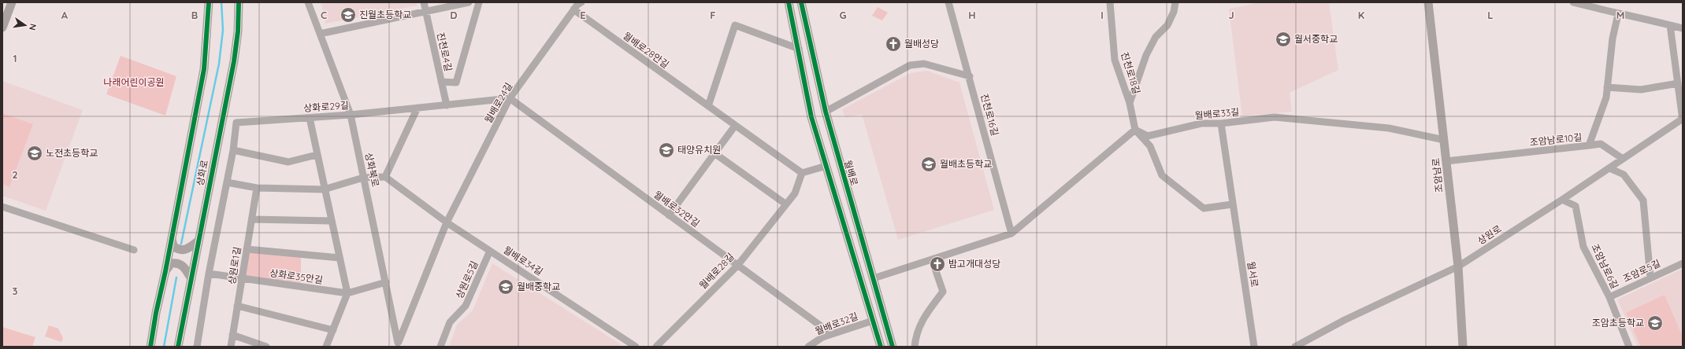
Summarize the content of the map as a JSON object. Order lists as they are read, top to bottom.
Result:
{
  "streets": {
    "main road": ["상화로", "월배로", "조암남로"],
    "street": [
      "월배로28안길",
      "진천로4길",
      "진천로18길",
      "월배로24길",
      "상화로29길",
      "월배로33길",
      "진천로16길",
      "조암남로10길",
      "상화북로",
      "월배로32안길",
      "상원로",
      "월배로34길",
      "상원로1길",
      "조암남로6길",
      "월배로28길",
      "조암로5길",
      "월서로",
      "상화로35안길",
      "상원로5길",
      "월배로32길"
    ]
  },
  "crossings": [
    ["월배로28안길", "월배로24길"],
    ["월배로28안길", "월배로28길"],
    ["진천로4길", "상화로29길"],
    ["진천로18길", "월배로33길"],
    ["월배로24길", "상화로29길"],
    ["월배로24길", "상화북로"],
    ["월배로24길", "월배로32안길"],
    ["월배로24길", "월배로34길"],
    ["상화로29길", "상화북로"],
    ["상화로29길", "월배로32안길"],
    ["월배로33길", "조암남로"],
    ["월배로33길", "월서로"],
    ["조암남로10길", "조암남로"],
    ["조암남로", "상원로"],
    ["월배로32안길", "월배로28길"],
    ["월배로32안길", "월배로32길"],
    ["상원로", "조암남로6길"],
    ["월배로34길", "상원로5길"],
    ["상원로1길", "상화로35안길"],
    ["조암남로6길", "조암로5길"]
  ],
  "parks": ["나래어린이공원"],
  "places": {
    "school or university": [
      "진월초등학교",
      "월서중학교",
      "태양유치원",
      "노전초등학교",
      "월배초등학교",
      "월배중학교",
      "조암초등학교"
    ],
    "church": ["월배성당", "밤고개대성당"]
  },
  "north": "right",
  "grid": {
    "columns": [
      "A",
      "B",
      "C",
      "D",
      "E",
      "F",
      "G",
      "H",
      "I",
      "J",
      "K",
      "L",
      "M"
    ],
    "rows": ["1", "2", "3"]
  }
}
